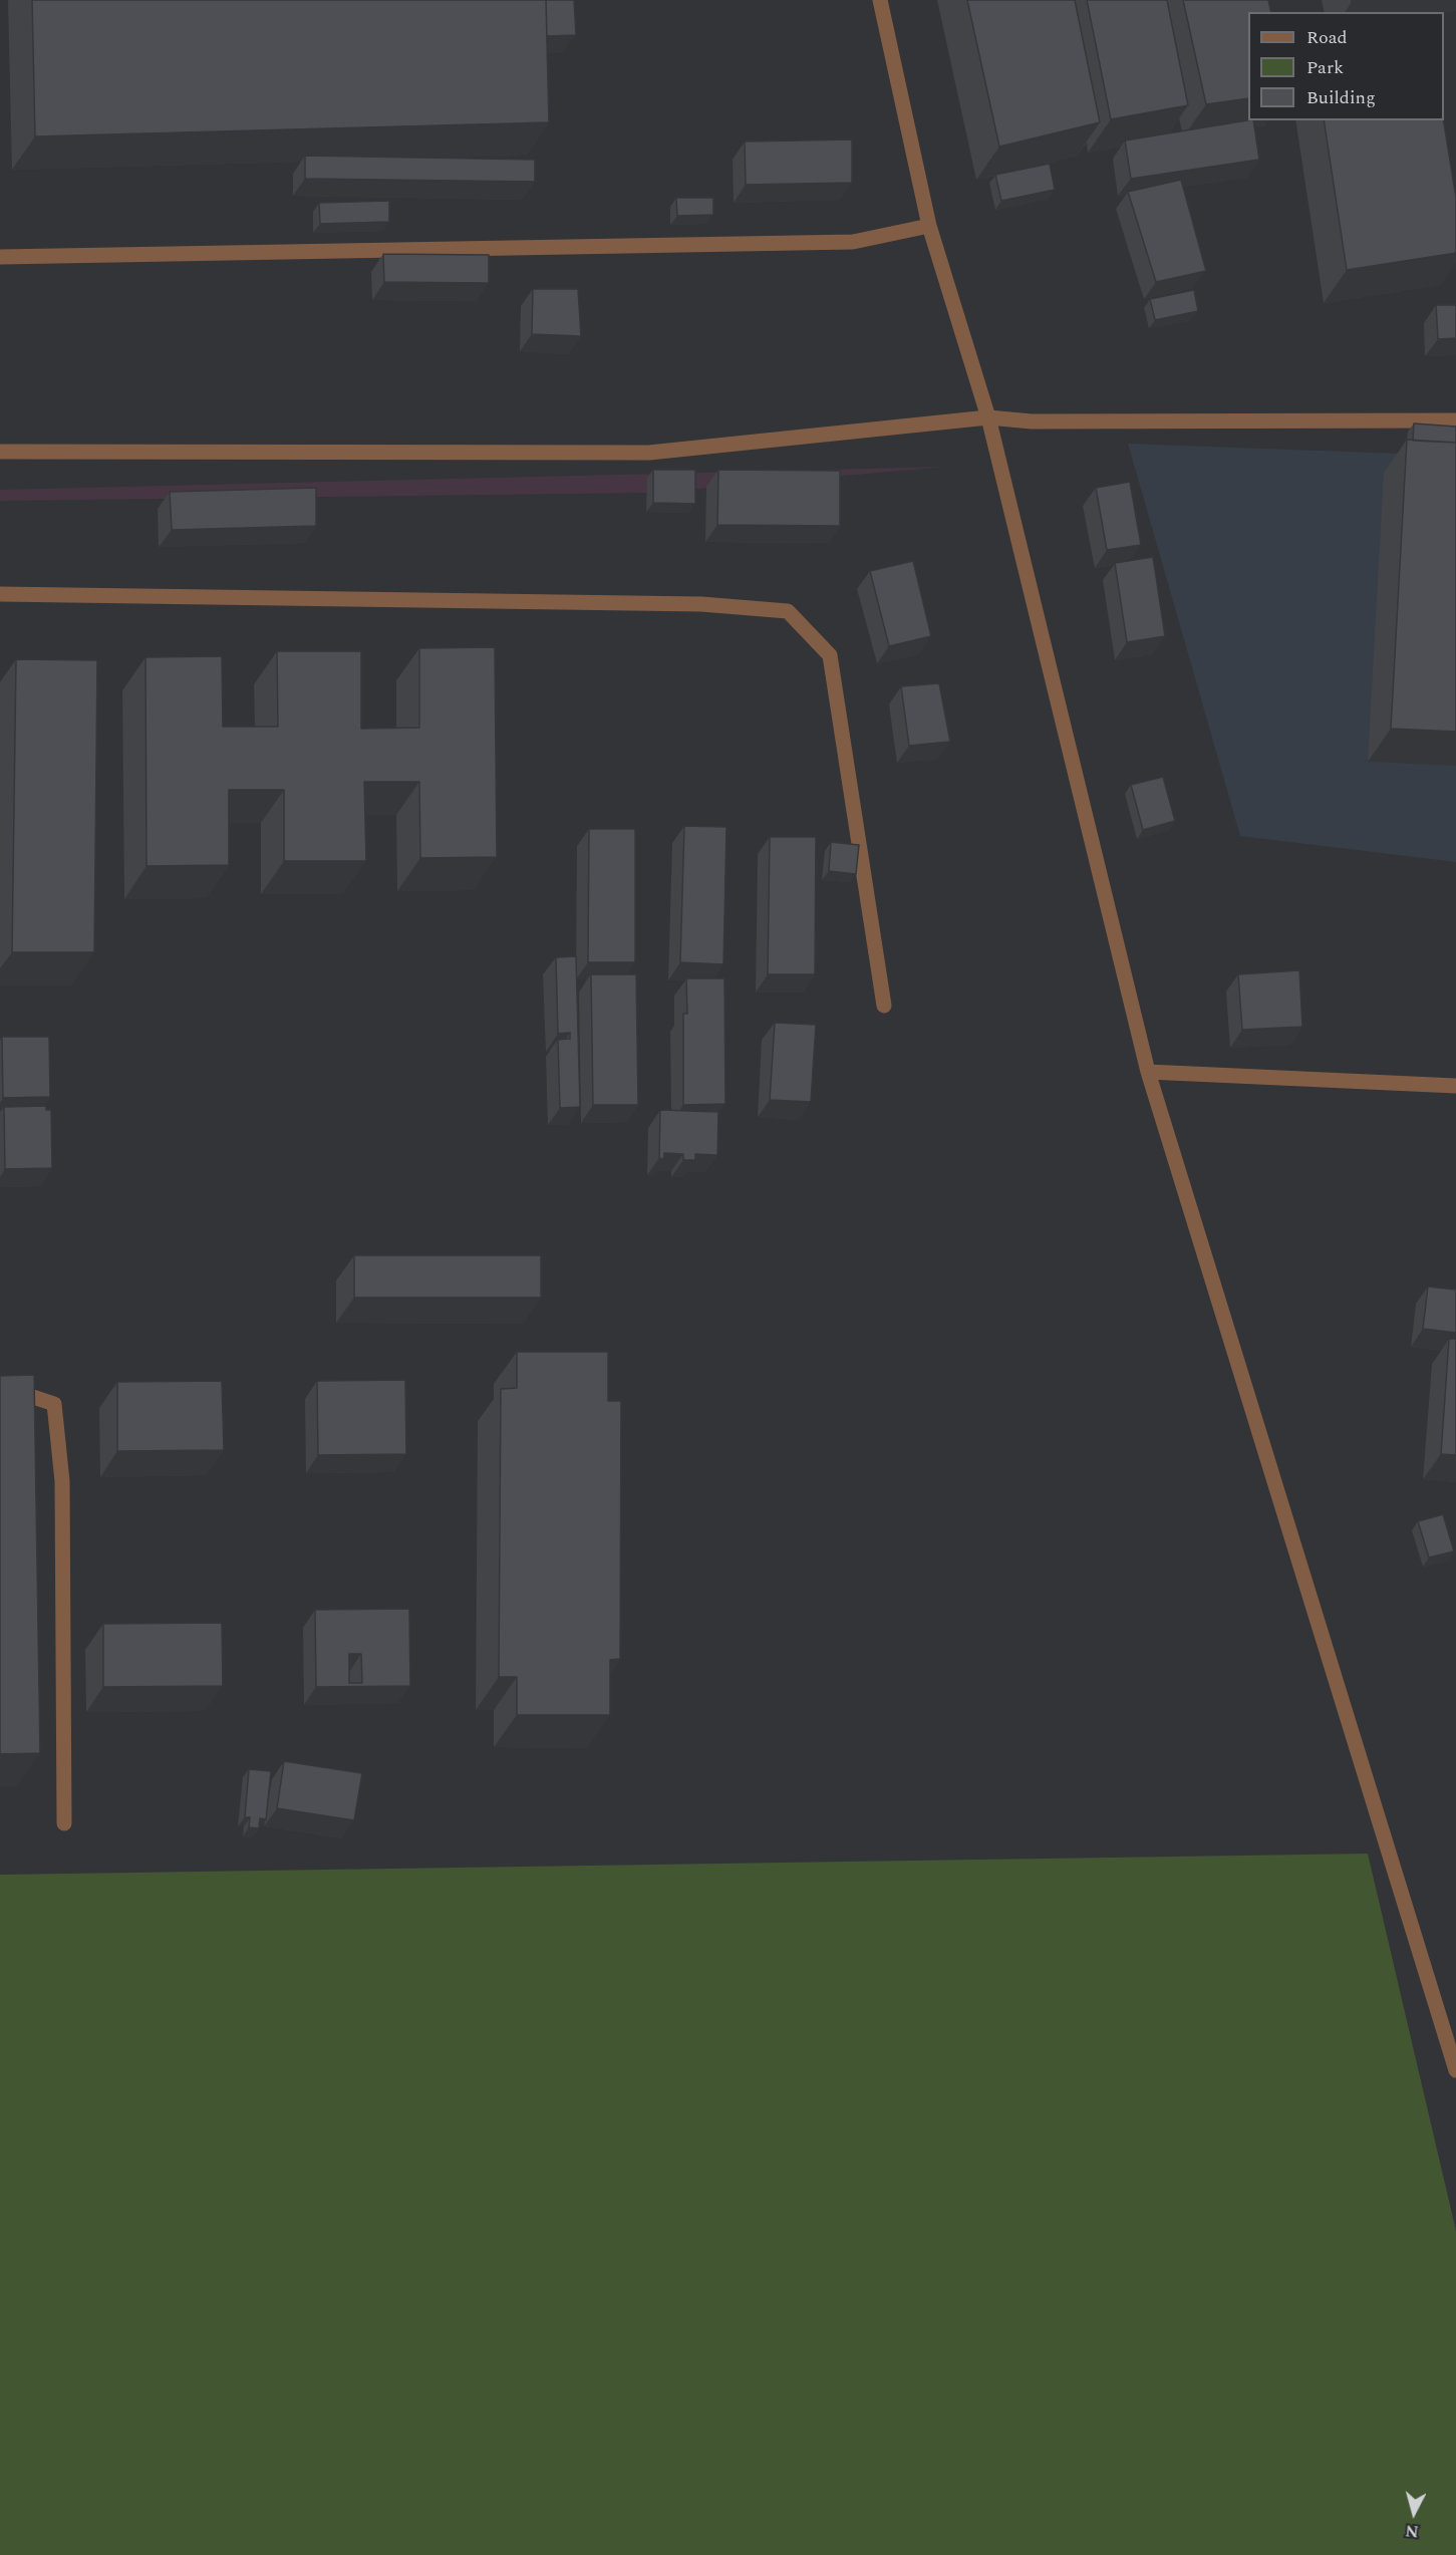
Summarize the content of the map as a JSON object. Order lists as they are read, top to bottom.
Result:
{
  "legend": ["Road", "Park", "Building"],
  "north": "bottom"
}
